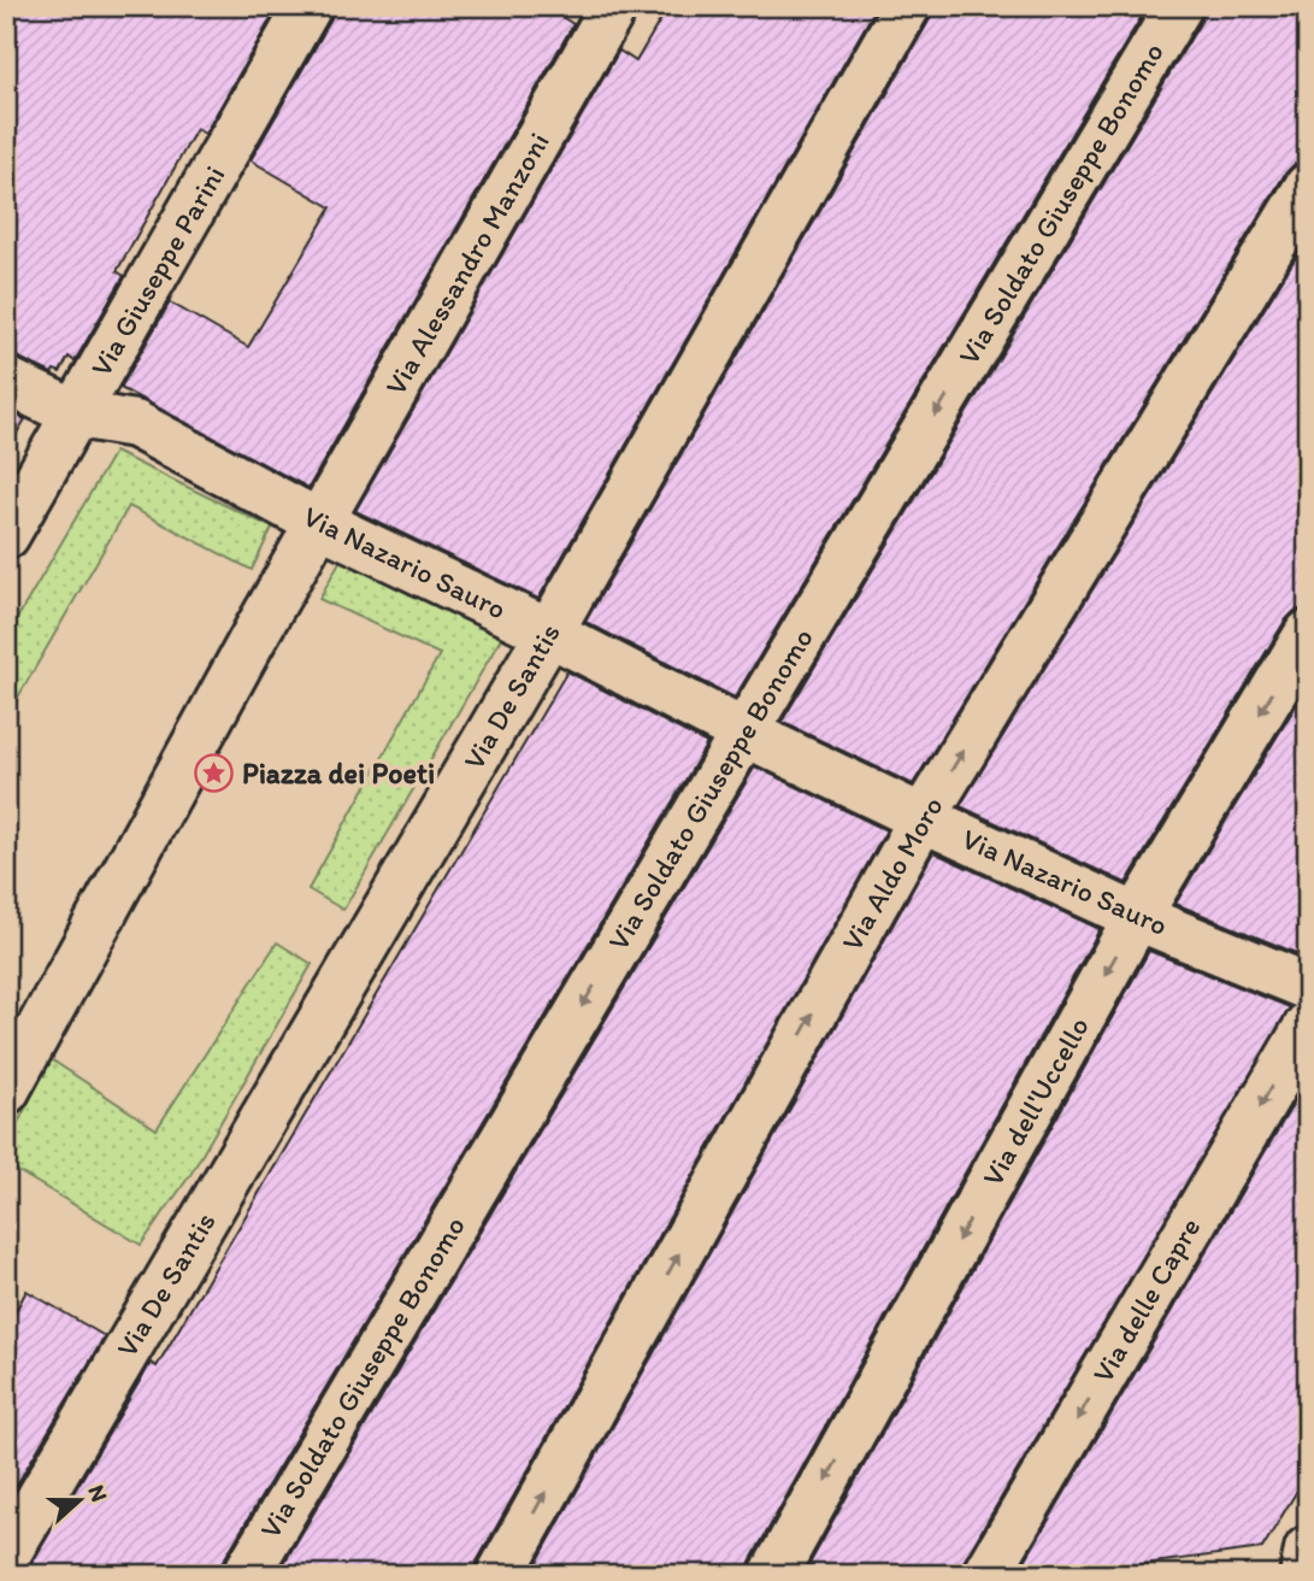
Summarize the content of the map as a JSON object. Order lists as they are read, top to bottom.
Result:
{
  "streets": {
    "street": [
      "Via Soldato Giuseppe Bonomo",
      "Via Alessandro Manzoni",
      "Via Giuseppe Parini",
      "Via Nazario Sauro",
      "Via De Santis",
      "Via Aldo Moro",
      "Via dell'Uccello",
      "Via delle Capre"
    ]
  },
  "crossings": [
    ["Via Soldato Giuseppe Bonomo", "Via Nazario Sauro"],
    ["Via Alessandro Manzoni", "Via Nazario Sauro"],
    ["Via Giuseppe Parini", "Via Nazario Sauro"],
    ["Via Nazario Sauro", "Via De Santis"],
    ["Via Nazario Sauro", "Via Aldo Moro"],
    ["Via Nazario Sauro", "Via dell'Uccello"]
  ],
  "one_way": [
    "Via Soldato Giuseppe Bonomo",
    "Via Aldo Moro",
    "Via dell'Uccello",
    "Via delle Capre"
  ],
  "places": {
    "place": ["Piazza dei Poeti"]
  },
  "north": "right"
}
